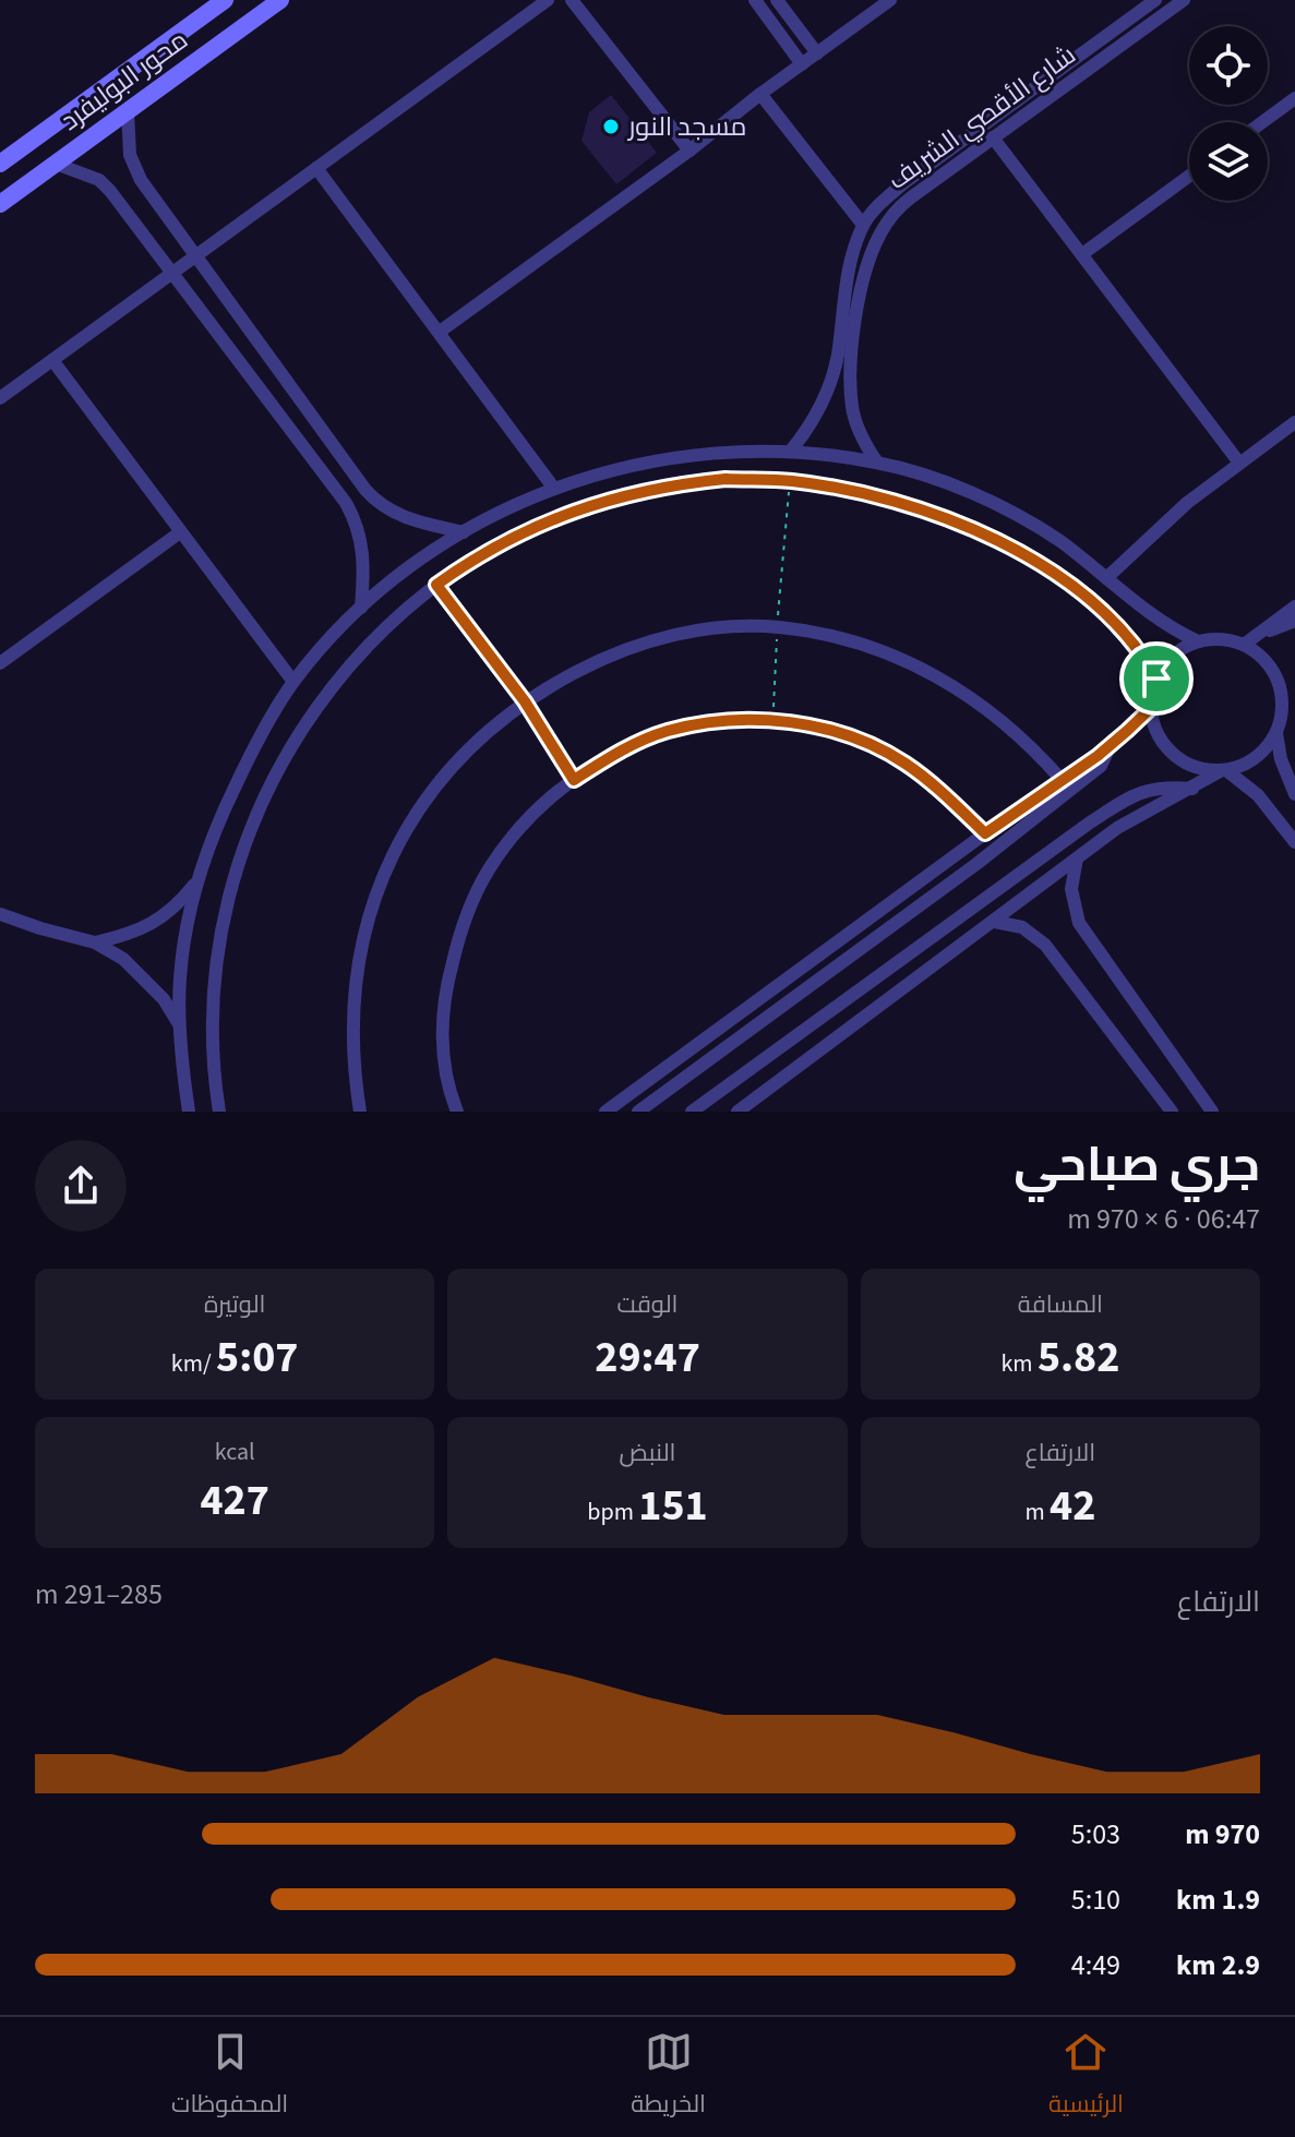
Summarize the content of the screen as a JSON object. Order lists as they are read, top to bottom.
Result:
{
  "streets": {
    "street": ["محور البوليفرد", "شارع الأقصي الشريف"]
  },
  "places": ["مسجد النور"],
  "page": {
    "heading": ["جري صباحي", "06:47 · 6 × 970 m"],
    "stats": [
      ["المسافة", "5.82 km"],
      ["الوقت", "29:47"],
      ["الوتيرة", "5:07 /km"],
      ["الارتفاع", "42 m"],
      ["النبض", "151 bpm"],
      ["kcal", "427"]
    ],
    "chart": ["الارتفاع", "285–291 m"],
    "list": [
      {
        "name": "970 m",
        "note": "5:03"
      },
      {
        "name": "1.9 km",
        "note": "5:10"
      },
      {
        "name": "2.9 km",
        "note": "4:49"
      }
    ],
    "tabs": ["الرئيسية", "الخريطة", "المحفوظات"]
  }
}
